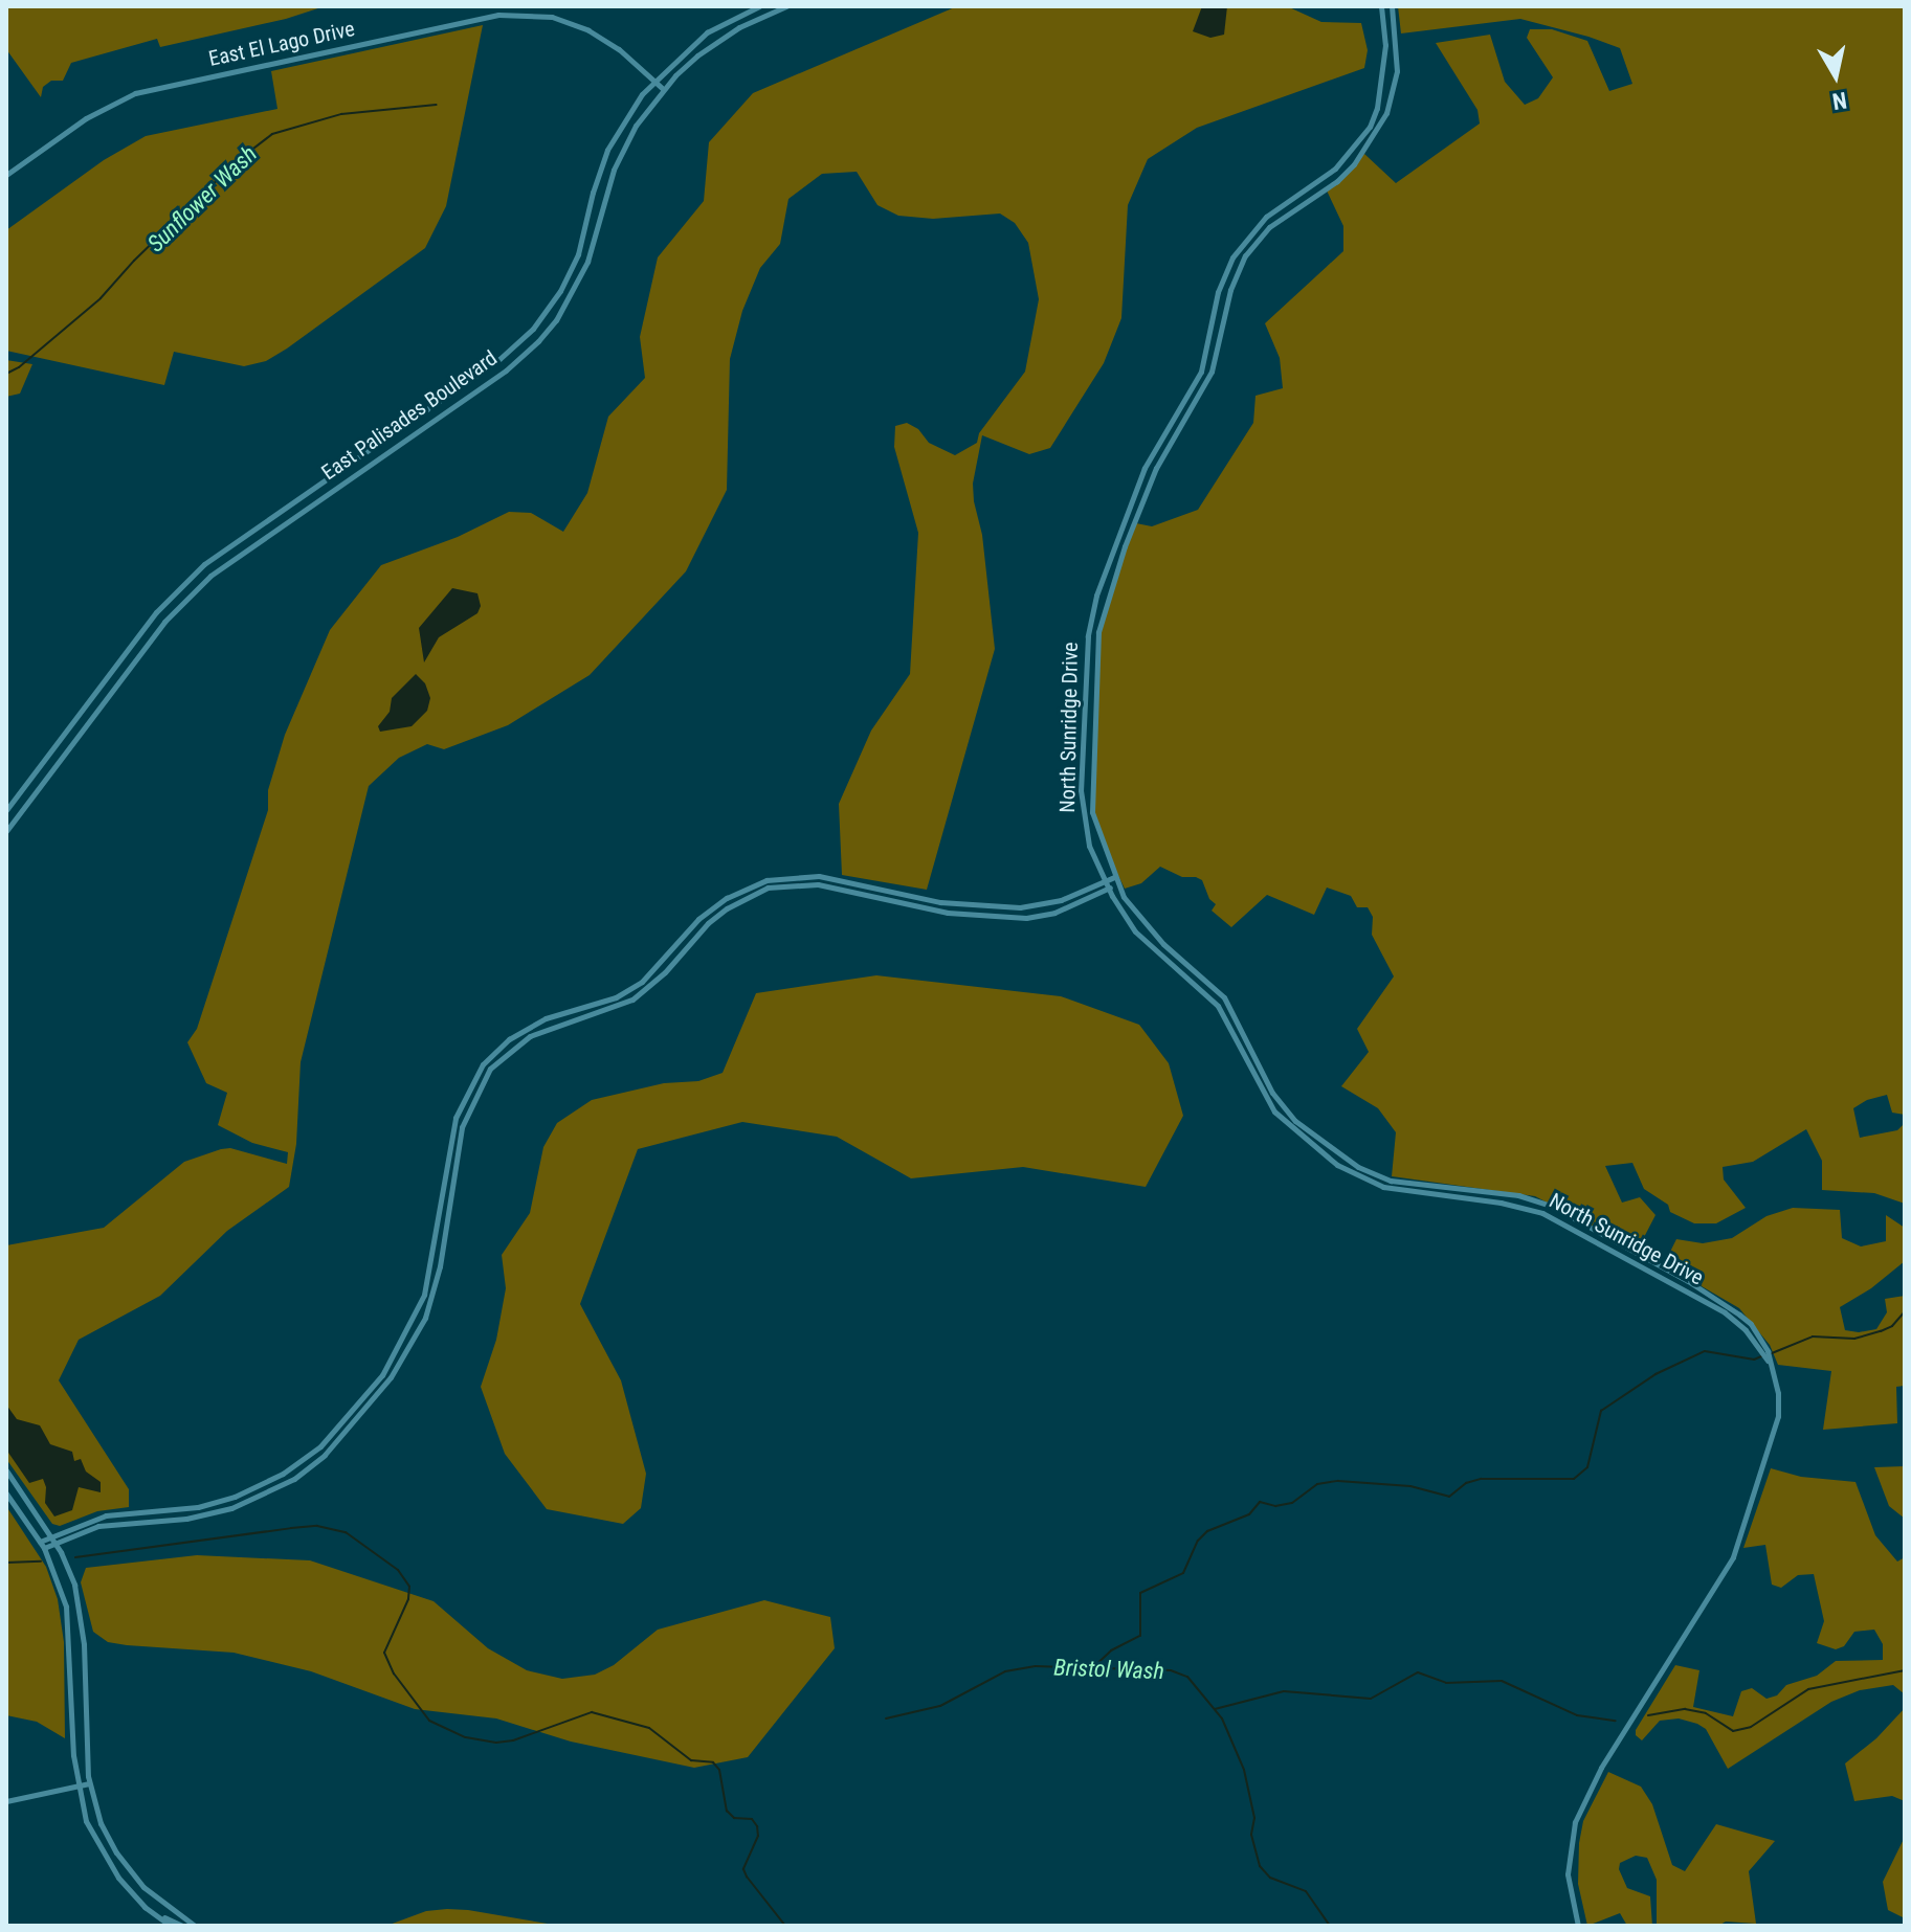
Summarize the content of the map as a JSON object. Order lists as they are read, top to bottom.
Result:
{
  "streets": {
    "street": ["East El Lago Drive", "East Palisades Boulevard", "North Sunridge Drive"]
  },
  "crossings": [
    ["East El Lago Drive", "East Palisades Boulevard"]
  ],
  "water": ["Sunflower Wash", "Bristol Wash"],
  "north": "bottom"
}
